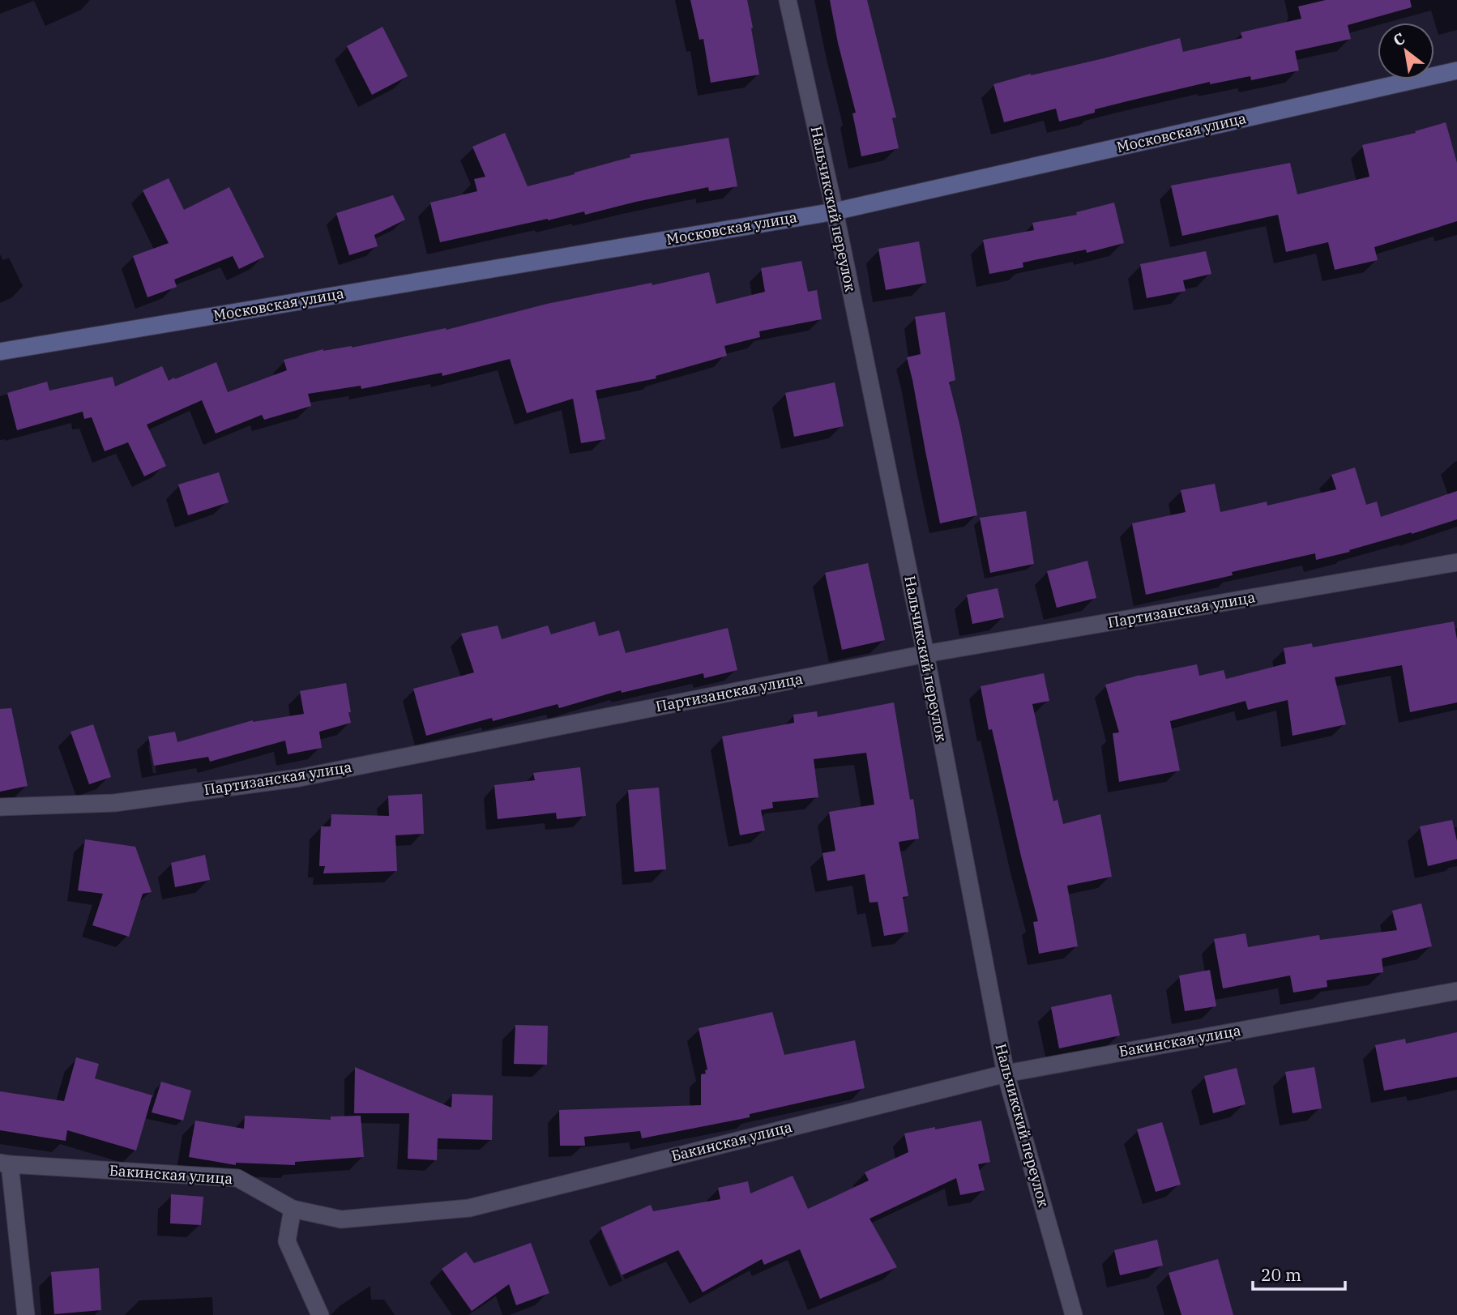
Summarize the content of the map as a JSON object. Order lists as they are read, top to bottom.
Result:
{
  "streets": {
    "street": [
      "Московская улица",
      "Нальчикский переулок",
      "Партизанская улица",
      "Бакинская улица"
    ]
  },
  "crossings": [
    ["Московская улица", "Нальчикский переулок"],
    ["Нальчикский переулок", "Партизанская улица"],
    ["Нальчикский переулок", "Бакинская улица"]
  ],
  "scale_bar": "20 m",
  "north": "top left"
}
